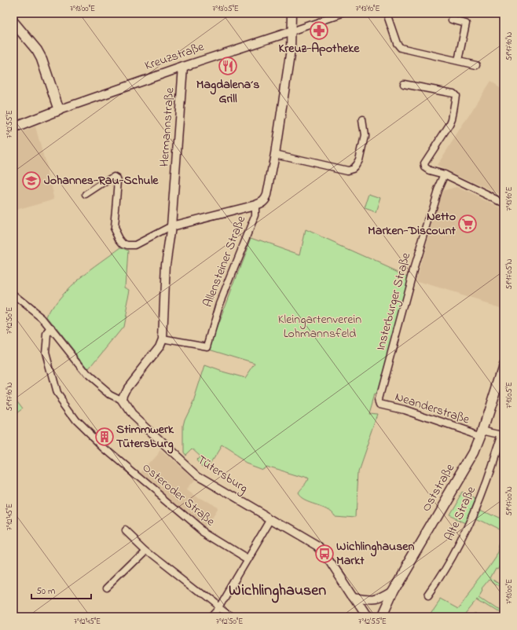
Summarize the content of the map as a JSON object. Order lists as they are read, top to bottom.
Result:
{
  "streets": {
    "main road": ["Kreuzstraße", "Oststraße"],
    "street": [
      "Hermannstraße",
      "Allensteiner Straße",
      "Insterburger Straße",
      "Neanderstraße",
      "Tütersburg",
      "Osteroder Straße",
      "Alte Straße"
    ]
  },
  "crossings": [
    ["Kreuzstraße", "Hermannstraße"],
    ["Kreuzstraße", "Allensteiner Straße"],
    ["Hermannstraße", "Allensteiner Straße"],
    ["Hermannstraße", "Tütersburg"],
    ["Insterburger Straße", "Neanderstraße"],
    ["Neanderstraße", "Oststraße"],
    ["Tütersburg", "Osteroder Straße"]
  ],
  "districts": ["Wichlinghausen"],
  "parks": ["Kleingartenverein Lohmannsfeld"],
  "places": {
    "pharmacy": ["Kreuz-Apotheke"],
    "restaurant": ["Magdalena´s Grill"],
    "school or university": ["Johannes-Rau-Schule"],
    "supermarket": ["Netto Marken-Discount"],
    "building": ["Stimmwerk Tütersburg"],
    "bus stop": ["Wichlinghausen Markt"]
  },
  "scale_bar": "50 m",
  "coordinates": [
    "7°13'00\"E",
    "7°13'05\"E",
    "7°13'10\"E",
    "51°17'10\"N",
    "7°12'55\"E",
    "51°17'05\"N",
    "7°12'50\"E",
    "51°17'00\"N",
    "7°12'45\"E"
  ]
}
